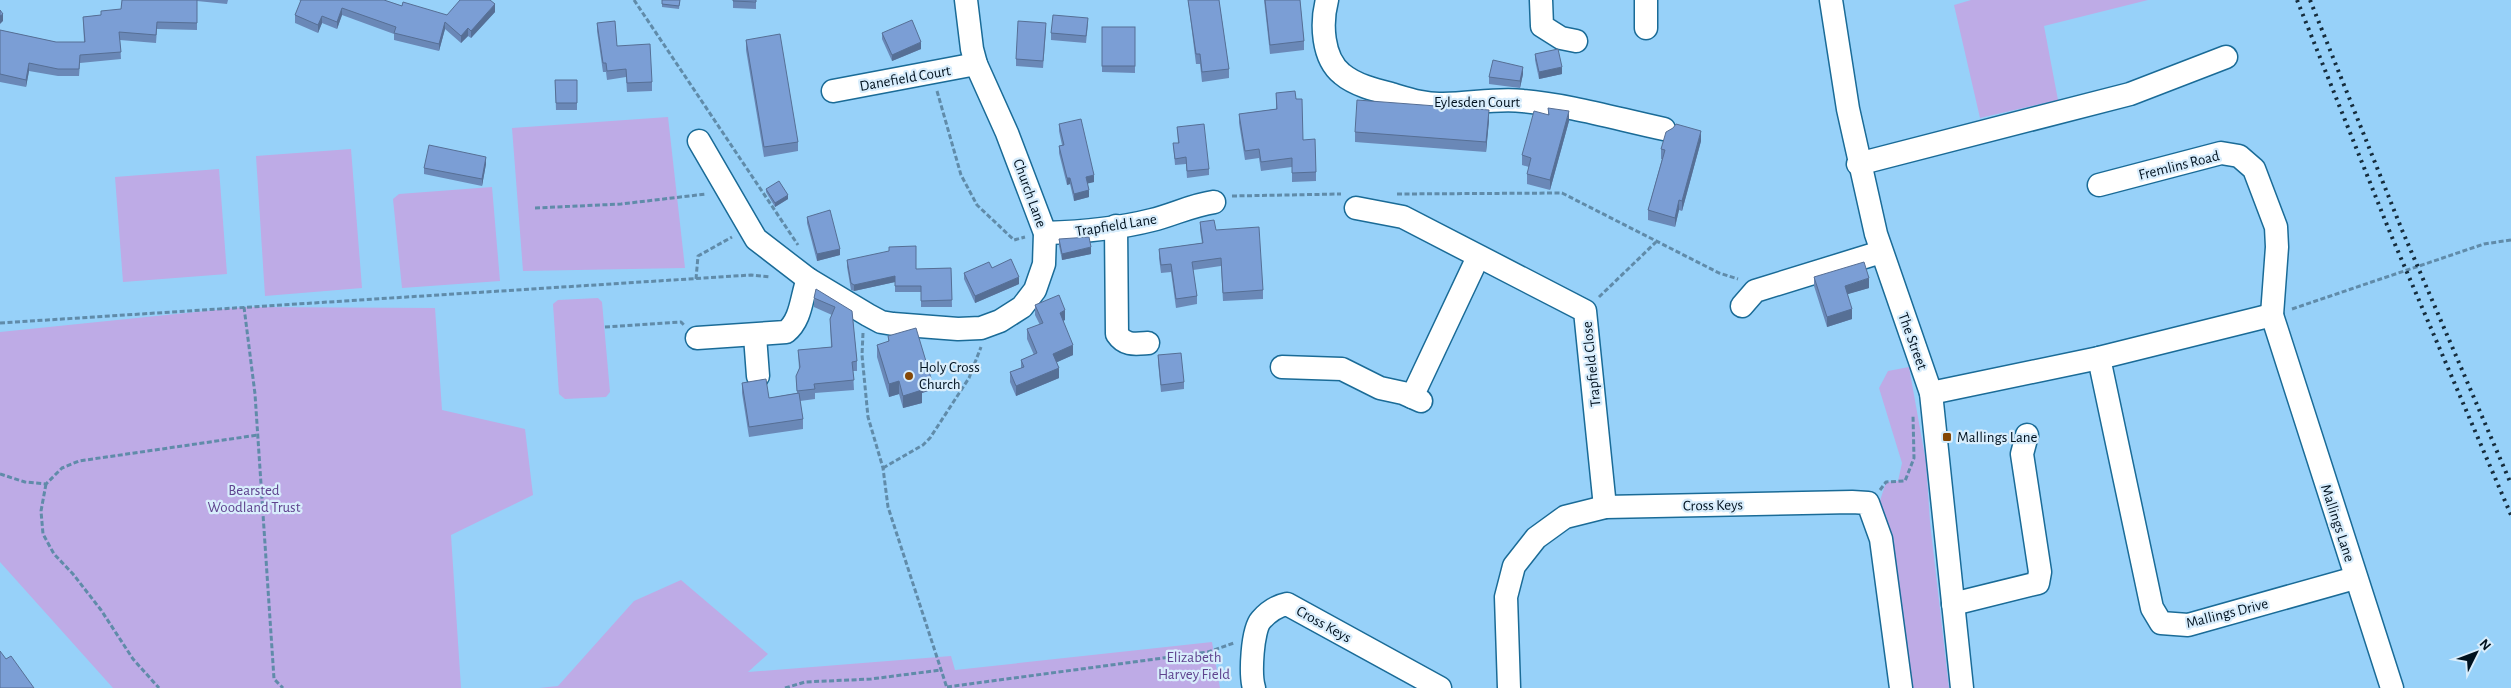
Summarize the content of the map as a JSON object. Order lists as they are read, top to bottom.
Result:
{
  "streets": {
    "street": [
      "Danefield Court",
      "Eylesden Court",
      "Fremlins Road",
      "Church Lane",
      "Trapfield Lane",
      "The Street",
      "Trapfield Close",
      "Cross Keys",
      "Mallings Lane",
      "Mallings Drive"
    ]
  },
  "crossings": [
    ["Danefield Court", "Church Lane"],
    ["Fremlins Road", "Mallings Lane"],
    ["Church Lane", "Trapfield Lane"],
    ["Trapfield Close", "Cross Keys"],
    ["Mallings Lane", "Mallings Drive"]
  ],
  "parks": ["Bearsted Woodland Trust", "Elizabeth Harvey Field"],
  "places": {
    "other": ["Holy Cross Church"],
    "transit": ["Mallings Lane"]
  },
  "north": "top right"
}
